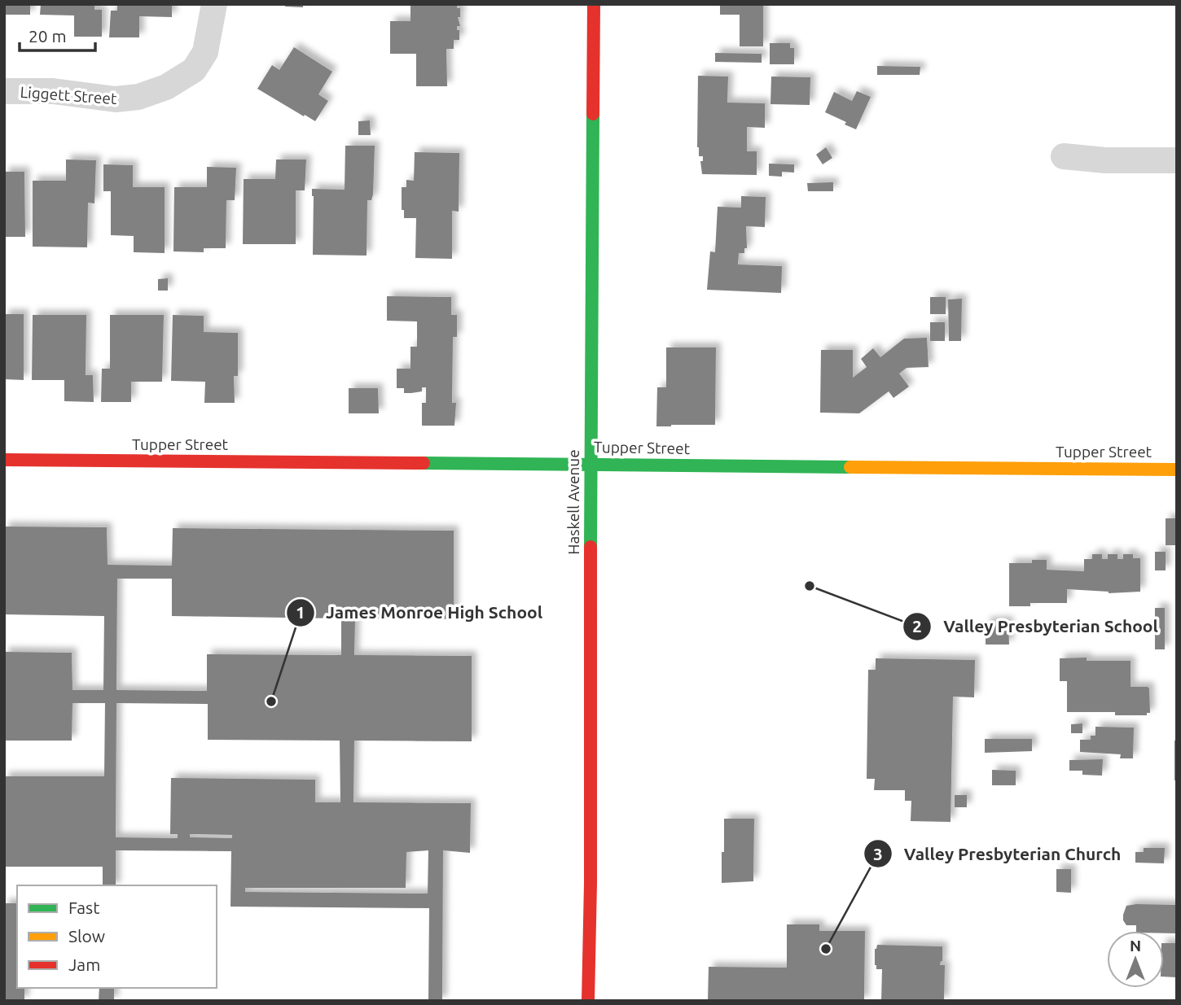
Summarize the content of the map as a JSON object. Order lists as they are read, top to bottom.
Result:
{
  "streets": {
    "street": ["Liggett Street", "Tupper Street", "Haskell Avenue"]
  },
  "crossings": [
    ["Tupper Street", "Haskell Avenue"]
  ],
  "places": ["Valley Presbyterian School", "James Monroe High School", "Valley Presbyterian Church"],
  "legend": ["Fast", "Slow", "Jam"],
  "scale_bar": "20 m",
  "north": "top"
}
